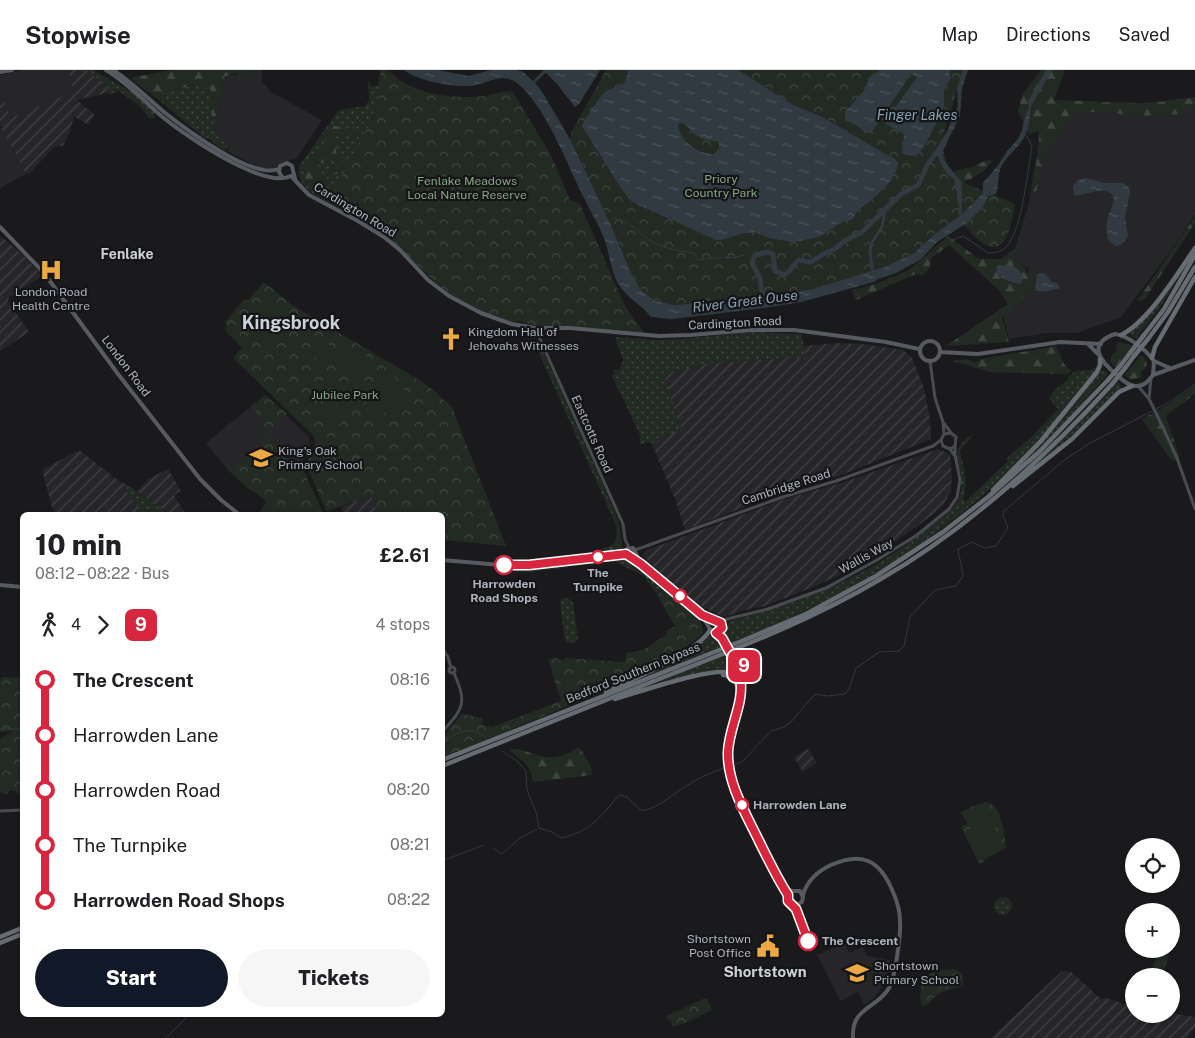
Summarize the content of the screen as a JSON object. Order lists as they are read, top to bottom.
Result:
{
  "streets": {
    "highway": ["Bedford Southern Bypass"],
    "main road": ["Cardington Road", "London Road"],
    "street": ["Eastcotts Road", "Cambridge Road", "Wallis Way"]
  },
  "crossings": [
    ["Cardington Road", "Eastcotts Road"],
    ["Cambridge Road", "Wallis Way"]
  ],
  "districts": ["Fenlake", "Kingsbrook", "Shortstown"],
  "water": ["Finger Lakes", "River Great Ouse"],
  "parks": ["Priory Country Park", "Fenlake Meadows Local Nature Reserve", "Jubilee Park"],
  "places": {
    "hospital": ["London Road Health Centre"],
    "church": ["Kingdom Hall of Jehovahs Witnesses"],
    "school or university": ["King's Oak Primary School", "Shortstown Primary School"],
    "other": [
      "The Turnpike",
      "Harrowden Road Shops",
      "Harrowden Lane",
      "The Crescent"
    ],
    "public building": ["Shortstown Post Office"]
  },
  "lines": ["bus line 9"],
  "page": {
    "header": "Stopwise",
    "nav": ["Map", "Directions", "Saved"],
    "on_map": "9",
    "heading": ["10 min", "08:12 – 08:22 · Bus", "£2.61"],
    "legs": ["4", "9", "4 stops"],
    "list": [
      {
        "name": "The Crescent",
        "value": "08:16"
      },
      {
        "name": "Harrowden Lane",
        "value": "08:17"
      },
      {
        "name": "Harrowden Road",
        "value": "08:20"
      },
      {
        "name": "The Turnpike",
        "value": "08:21"
      },
      {
        "name": "Harrowden Road Shops",
        "value": "08:22"
      }
    ],
    "map_buttons": ["+", "−"],
    "buttons": ["Start", "Tickets"]
  }
}
